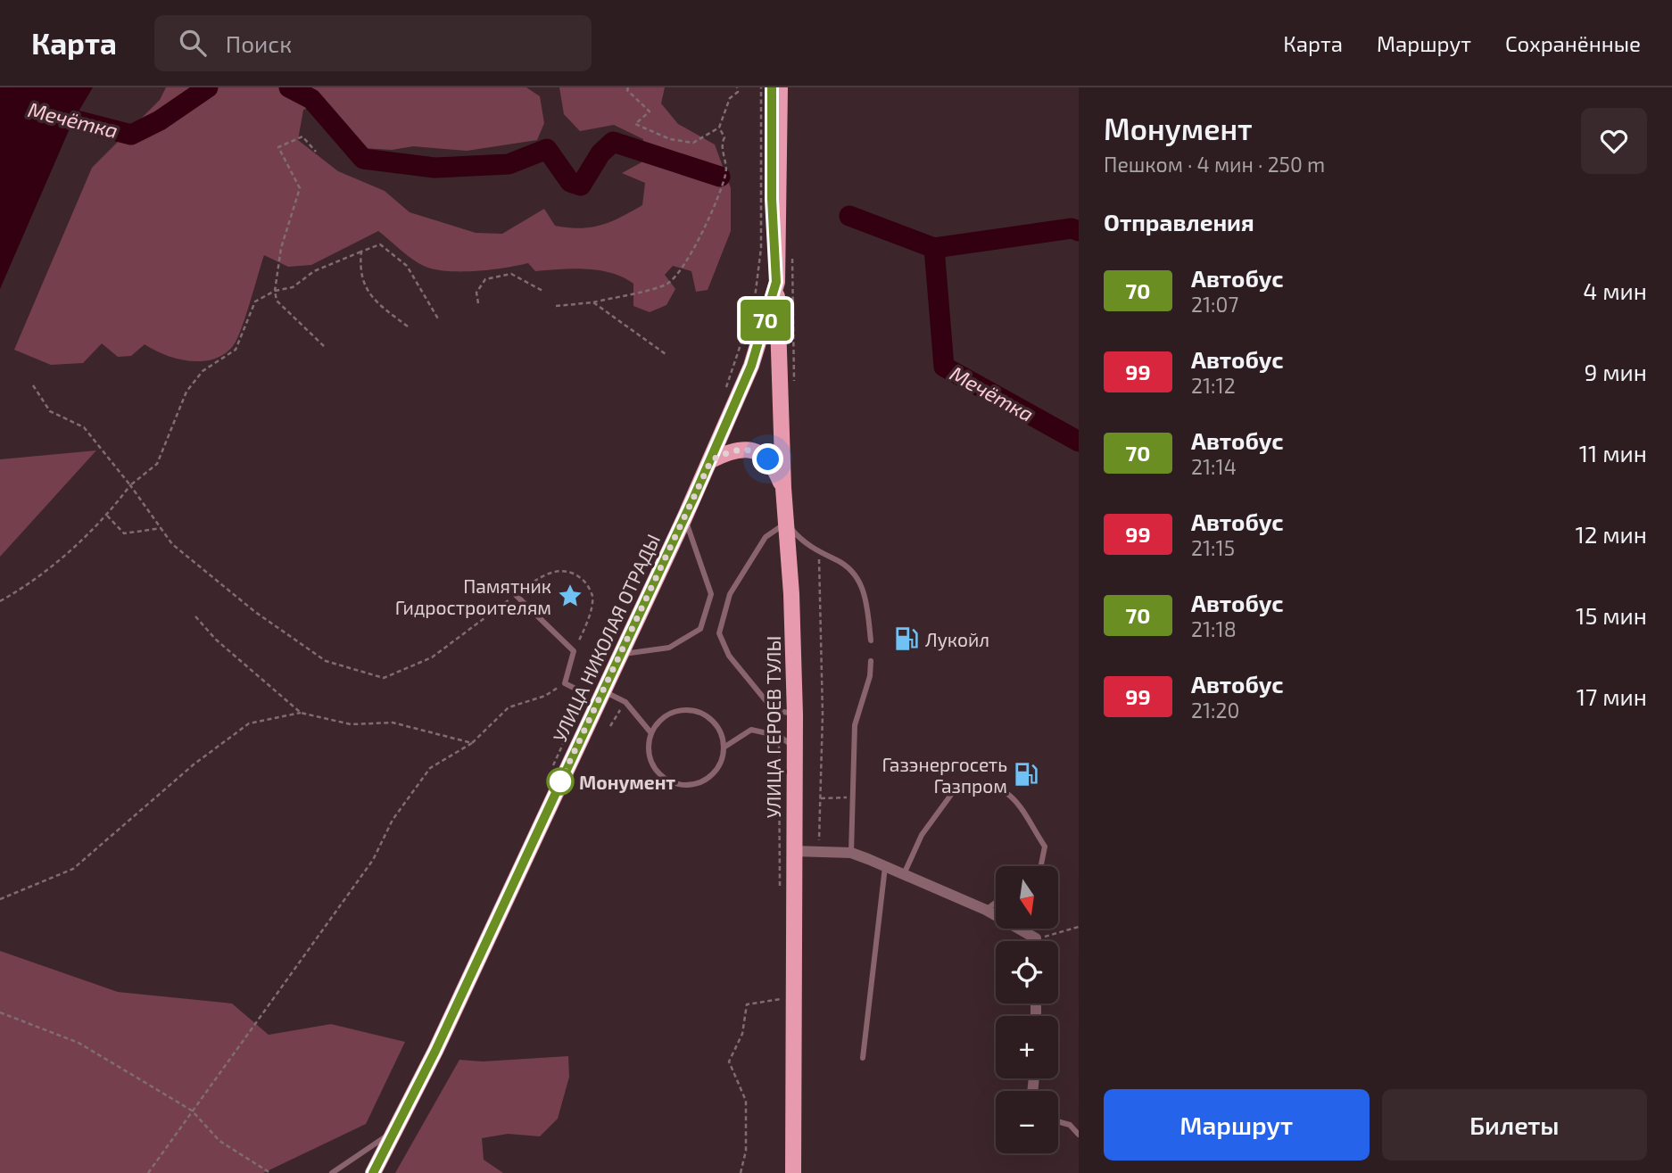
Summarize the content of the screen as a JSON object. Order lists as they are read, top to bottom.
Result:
{
  "streets": {
    "main road": ["УЛИЦА НИКОЛАЯ ОТРАДЫ", "УЛИЦА ГЕРОЕВ ТУЛЫ"]
  },
  "crossings": [
    ["УЛИЦА НИКОЛАЯ ОТРАДЫ", "УЛИЦА ГЕРОЕВ ТУЛЫ"]
  ],
  "water": ["Мечётка"],
  "places": {
    "place": ["Памятник Гидростроителям"],
    "fuel station": ["Лукойл", "Газэнергосеть Газпром"],
    "other": ["Монумент"]
  },
  "lines": ["bus line 70"],
  "north": "bottom",
  "page": {
    "header": "Карта",
    "search": "Поиск",
    "nav": ["Карта", "Маршрут", "Сохранённые"],
    "on_map": "70",
    "heading": [
      ["Монумент", "Пешком · 4 мин · 250 m"],
      "Отправления"
    ],
    "list": [
      {
        "mark": "70",
        "name": "Автобус",
        "note": "21:07",
        "value": "4 мин"
      },
      {
        "mark": "99",
        "name": "Автобус",
        "note": "21:12",
        "value": "9 мин"
      },
      {
        "mark": "70",
        "name": "Автобус",
        "note": "21:14",
        "value": "11 мин"
      },
      {
        "mark": "99",
        "name": "Автобус",
        "note": "21:15",
        "value": "12 мин"
      },
      {
        "mark": "70",
        "name": "Автобус",
        "note": "21:18",
        "value": "15 мин"
      },
      {
        "mark": "99",
        "name": "Автобус",
        "note": "21:20",
        "value": "17 мин"
      }
    ],
    "map_buttons": ["+", "−"],
    "buttons": ["Маршрут", "Билеты"]
  }
}
